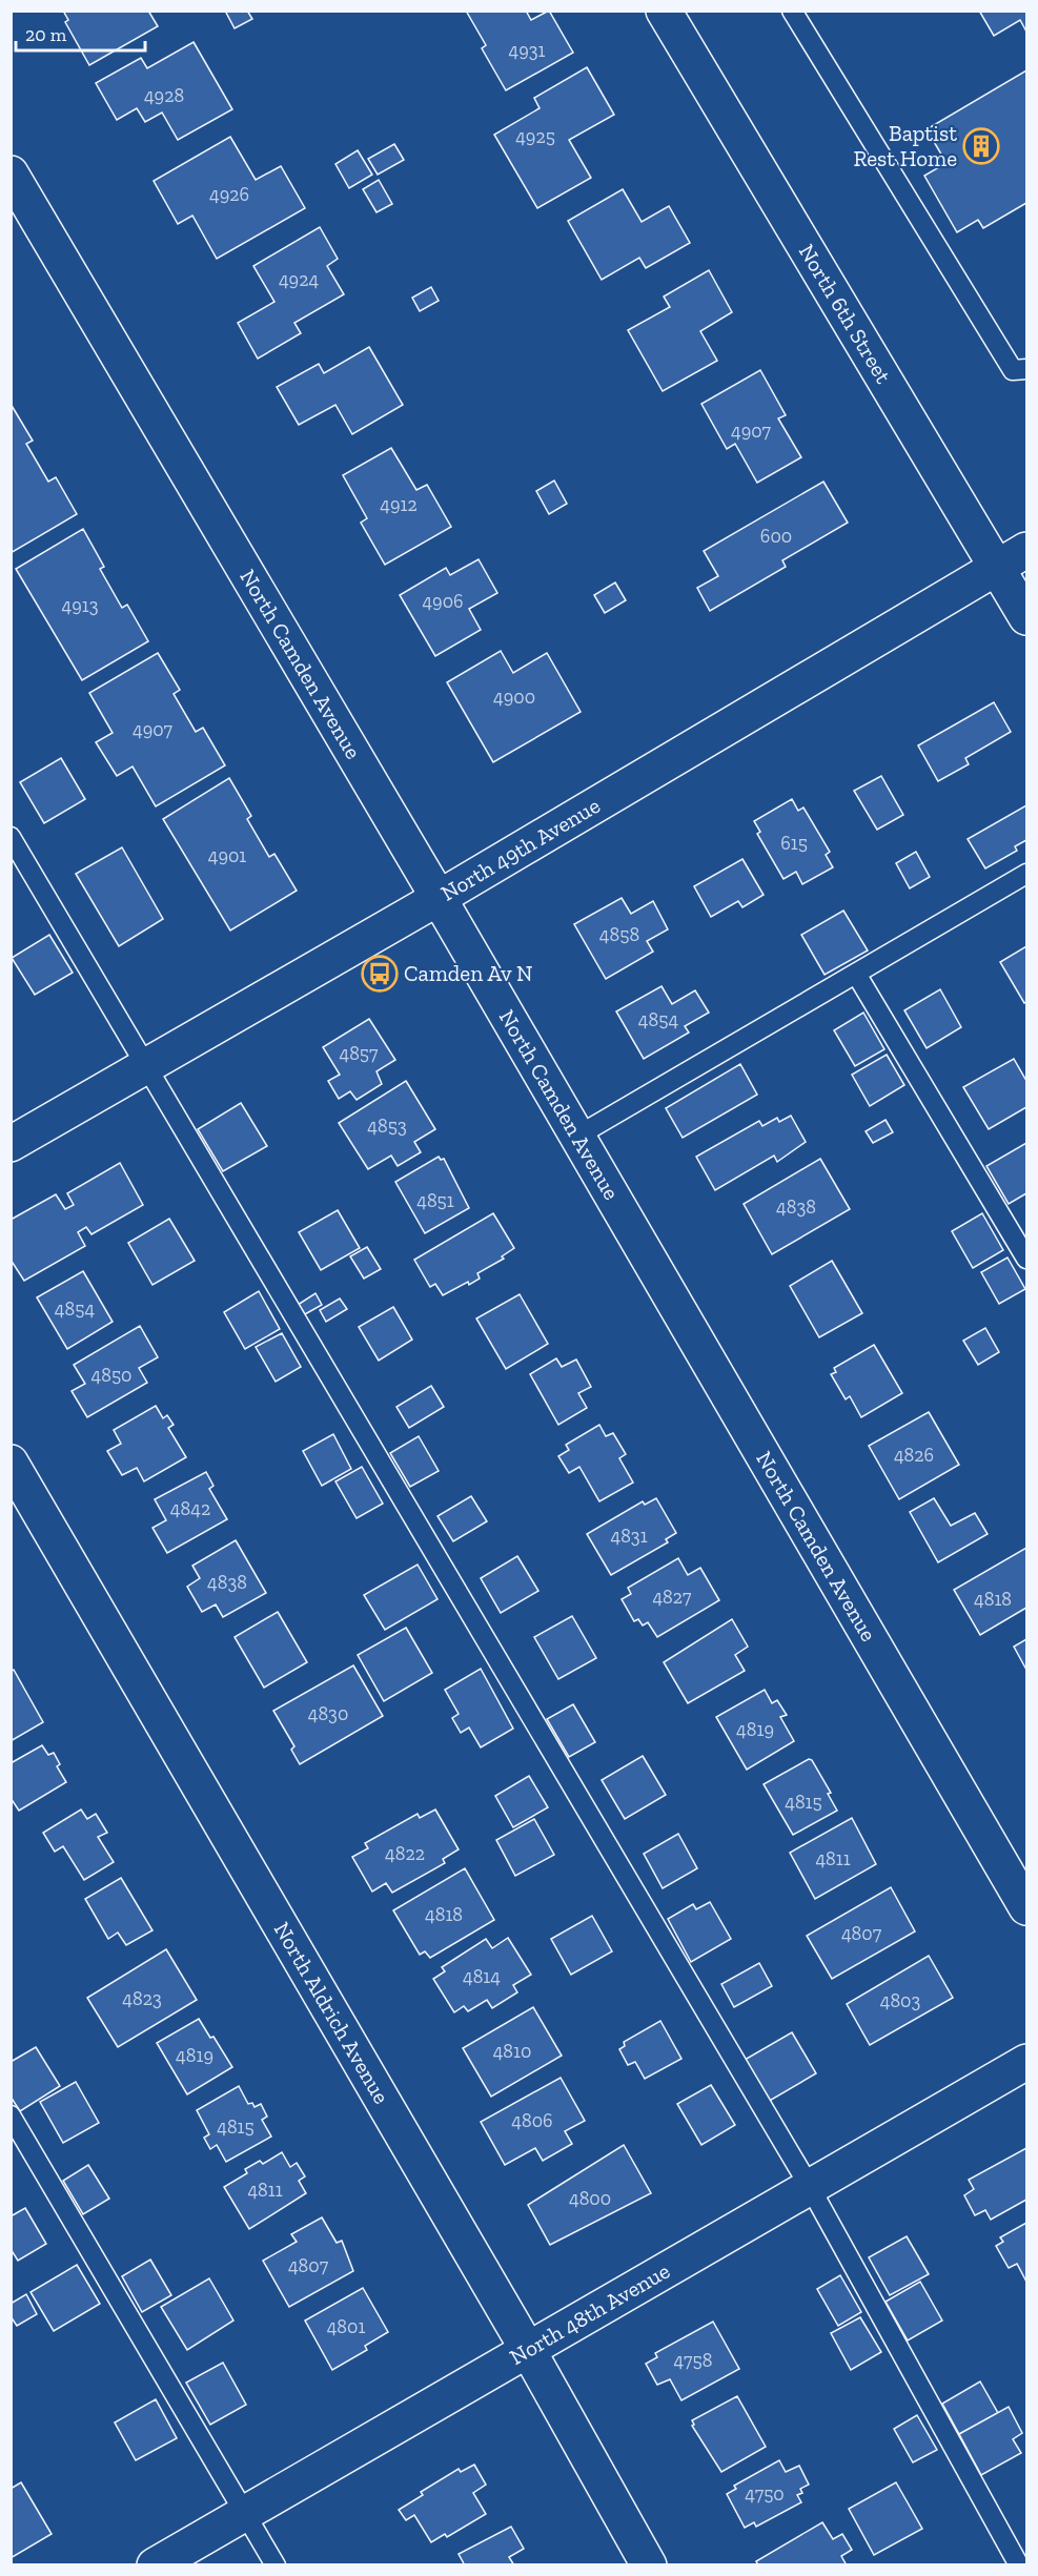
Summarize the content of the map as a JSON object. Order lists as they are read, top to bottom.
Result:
{
  "streets": {
    "street": [
      "North 6th Street",
      "North Camden Avenue",
      "North 49th Avenue",
      "North Aldrich Avenue",
      "North 48th Avenue"
    ]
  },
  "crossings": [
    ["North 6th Street", "North 49th Avenue"],
    ["North Camden Avenue", "North 49th Avenue"],
    ["North Aldrich Avenue", "North 48th Avenue"]
  ],
  "places": {
    "building": ["Baptist Rest Home"],
    "bus stop": ["Camden Av N"]
  },
  "house_numbers": [
    "4931",
    "4928",
    "4925",
    "4926",
    "4924",
    "4907",
    "4912",
    "600",
    "4906",
    "4913",
    "4900",
    "4907",
    "615",
    "4901",
    "4858",
    "4854",
    "4857",
    "4853",
    "4851",
    "4838",
    "4854",
    "4850",
    "4826",
    "4842",
    "4831",
    "4838",
    "4827",
    "4818",
    "4830",
    "4819",
    "4815",
    "4822",
    "4811",
    "4818",
    "4807",
    "4814",
    "4823",
    "4803",
    "4810",
    "4819",
    "4806",
    "4815",
    "4811",
    "4800",
    "4807",
    "4801",
    "4758",
    "4750"
  ],
  "scale_bar": "20 m"
}
